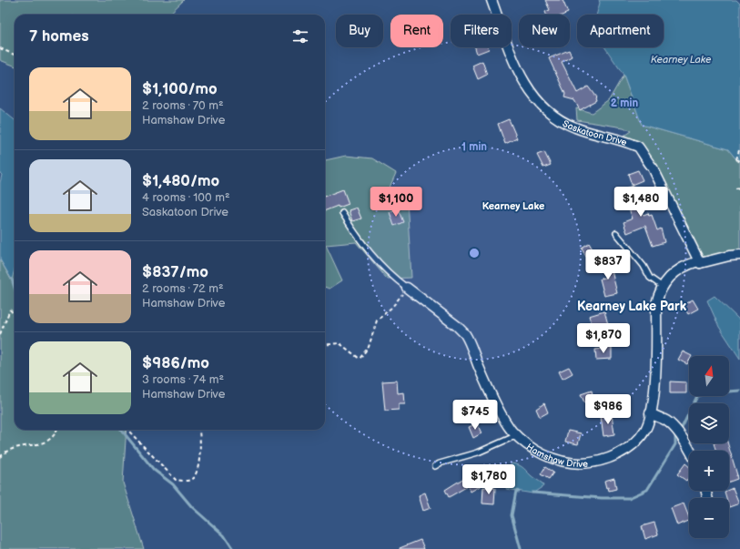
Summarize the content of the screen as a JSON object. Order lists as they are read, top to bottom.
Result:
{
  "streets": {
    "street": ["Saskatoon Drive", "Hamshaw Drive"]
  },
  "crossings": [
    ["Saskatoon Drive", "Hamshaw Drive"]
  ],
  "districts": ["Kearney Lake", "Kearney Lake Park"],
  "water": ["Kearney Lake"],
  "north": "top",
  "page": {
    "chip": [
      "Buy",
      "Rent",
      "Filters",
      "New",
      "Apartment"
    ],
    "heading": "7 homes",
    "list": [
      {
        "name": "$1,100/mo",
        "note": "2 rooms · 70 m² · Hamshaw Drive"
      },
      {
        "name": "$1,480/mo",
        "note": "4 rooms · 100 m² · Saskatoon Drive"
      },
      {
        "name": "$837/mo",
        "note": "2 rooms · 72 m² · Hamshaw Drive"
      },
      {
        "name": "$986/mo",
        "note": "3 rooms · 74 m² · Hamshaw Drive"
      }
    ],
    "price": [
      "$1,100",
      "$1,480",
      "$837",
      "$1,870",
      "$986",
      "$745",
      "$1,780"
    ],
    "map_buttons": ["+", "−"]
  },
  "rings": ["2 min", "1 min"]
}
